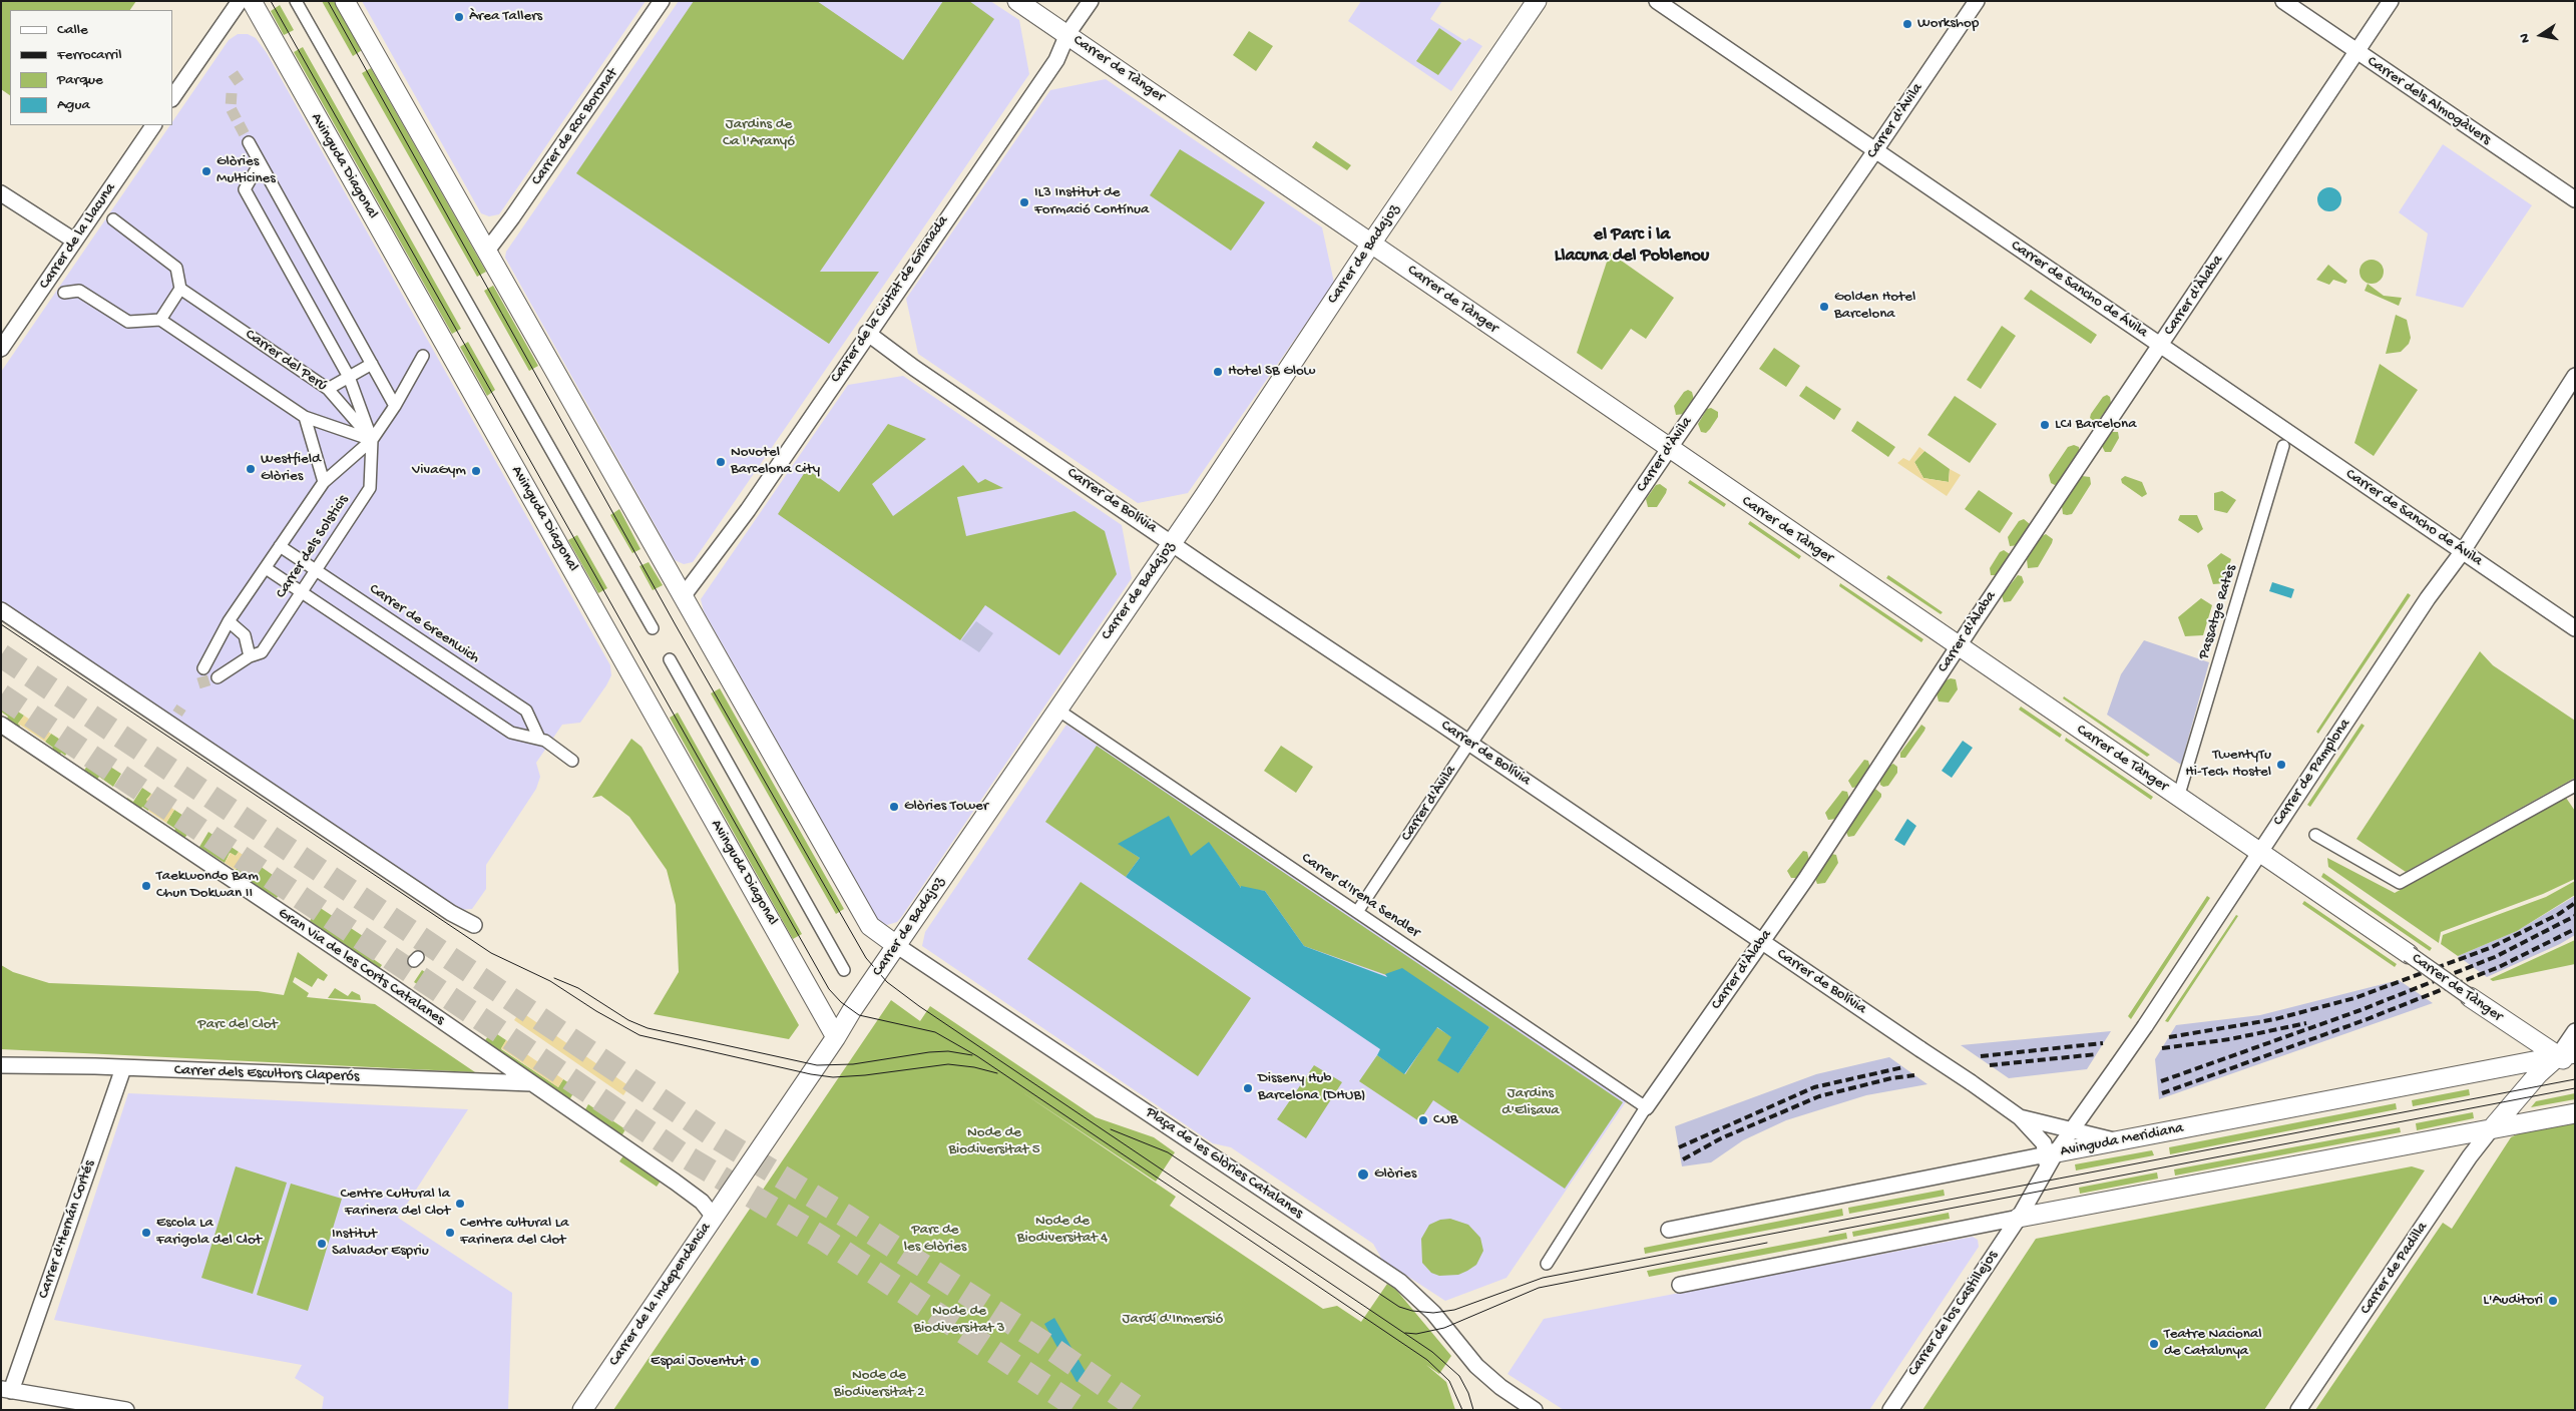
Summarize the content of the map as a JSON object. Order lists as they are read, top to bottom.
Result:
{
  "streets": {
    "street": [
      "Carrer de Tànger",
      "Carrer dels Almogàvers",
      "Carrer d'Àvila",
      "Carrer de Roc Boronat",
      "Avinguda Diagonal",
      "Carrer de la Llacuna",
      "Carrer de Badajoz",
      "Carrer de Sancho de Ávila",
      "Carrer d'Àlaba",
      "Carrer de la Ciutat de Granada",
      "Carrer del Perú",
      "Carrer de Bolívia",
      "Carrer dels Solsticis",
      "Passatge Ratès",
      "Carrer de Greenwich",
      "Carrer de Pamplona",
      "Carrer d'Irena Sendler",
      "Gran Via de les Corts Catalanes",
      "Carrer dels Escultors Claperós",
      "Avinguda Meridiana",
      "Plaça de les Glòries Catalanes",
      "Carrer d'Hernán Cortés",
      "Carrer de Padilla",
      "Carrer de la Independència",
      "Carrer de los Castillejos"
    ]
  },
  "crossings": [
    ["Carrer de Tànger", "Carrer d'Àvila"],
    ["Carrer de Tànger", "Carrer de Badajoz"],
    ["Carrer de Tànger", "Carrer d'Àlaba"],
    ["Carrer de Tànger", "Carrer de la Ciutat de Granada"],
    ["Carrer de Tànger", "Carrer de Pamplona"],
    ["Carrer de Tànger", "Avinguda Meridiana"],
    ["Carrer dels Almogàvers", "Carrer d'Àlaba"],
    ["Carrer d'Àvila", "Carrer de Sancho de Ávila"],
    ["Carrer d'Àvila", "Carrer de Bolívia"],
    ["Carrer d'Àvila", "Carrer d'Irena Sendler"],
    ["Avinguda Diagonal", "Carrer de Badajoz"],
    ["Carrer de Badajoz", "Carrer de Bolívia"],
    ["Carrer de Badajoz", "Carrer d'Irena Sendler"],
    ["Carrer de Badajoz", "Plaça de les Glòries Catalanes"],
    ["Carrer de Badajoz", "Carrer de la Independència"],
    ["Carrer de Sancho de Ávila", "Carrer d'Àlaba"],
    ["Carrer de Sancho de Ávila", "Carrer de Pamplona"],
    ["Carrer d'Àlaba", "Carrer de Bolívia"],
    ["Carrer d'Àlaba", "Carrer d'Irena Sendler"],
    ["Carrer de la Ciutat de Granada", "Carrer de Bolívia"],
    ["Carrer del Perú", "Carrer dels Solsticis"],
    ["Carrer de Bolívia", "Carrer de Pamplona"],
    ["Carrer de Bolívia", "Avinguda Meridiana"],
    ["Carrer dels Solsticis", "Carrer de Greenwich"],
    ["Carrer de Pamplona", "Avinguda Meridiana"],
    ["Carrer de Pamplona", "Carrer de los Castillejos"],
    ["Gran Via de les Corts Catalanes", "Carrer dels Escultors Claperós"],
    ["Gran Via de les Corts Catalanes", "Carrer de la Independència"],
    ["Carrer dels Escultors Claperós", "Carrer d'Hernán Cortés"]
  ],
  "districts": ["el Parc i la Llacuna del Poblenou"],
  "parks": [
    "Jardins de Ca l'Aranyó",
    "Parc del Clot",
    "Jardins d'Elisava",
    "Node de Biodiversitat 5",
    "Node de Biodiversitat 4",
    "Parc de les Glòries",
    "Node de Biodiversitat 3",
    "Jardí d'Inmersió",
    "Node de Biodiversitat 2"
  ],
  "places": [
    "Àrea Tallers",
    "Workshop",
    "Glòries Multicines",
    "IL3 Institut de Formació Contínua",
    "Golden Hotel Barcelona",
    "Hotel SB Glow",
    "LCI Barcelona",
    "Novotel Barcelona City",
    "Westfield Glòries",
    "VivaGym",
    "TwentyTu Hi-Tech Hostel",
    "Glòries Tower",
    "Taekwondo Bam Chun Dokwan II",
    "Disseny Hub Barcelona (DHUB)",
    "CUB",
    "Glòries",
    "Centre Cultural la Farinera del Clot",
    "Escola La Farigola del Clot",
    "Centre cultural La Farinera del Clot",
    "Institut Salvador Espriu",
    "L'Auditori",
    "Teatre Nacional de Catalunya",
    "Espai Joventut"
  ],
  "legend": [
    "Calle",
    "Ferrocarril",
    "Parque",
    "Agua"
  ],
  "north": "left"
}
